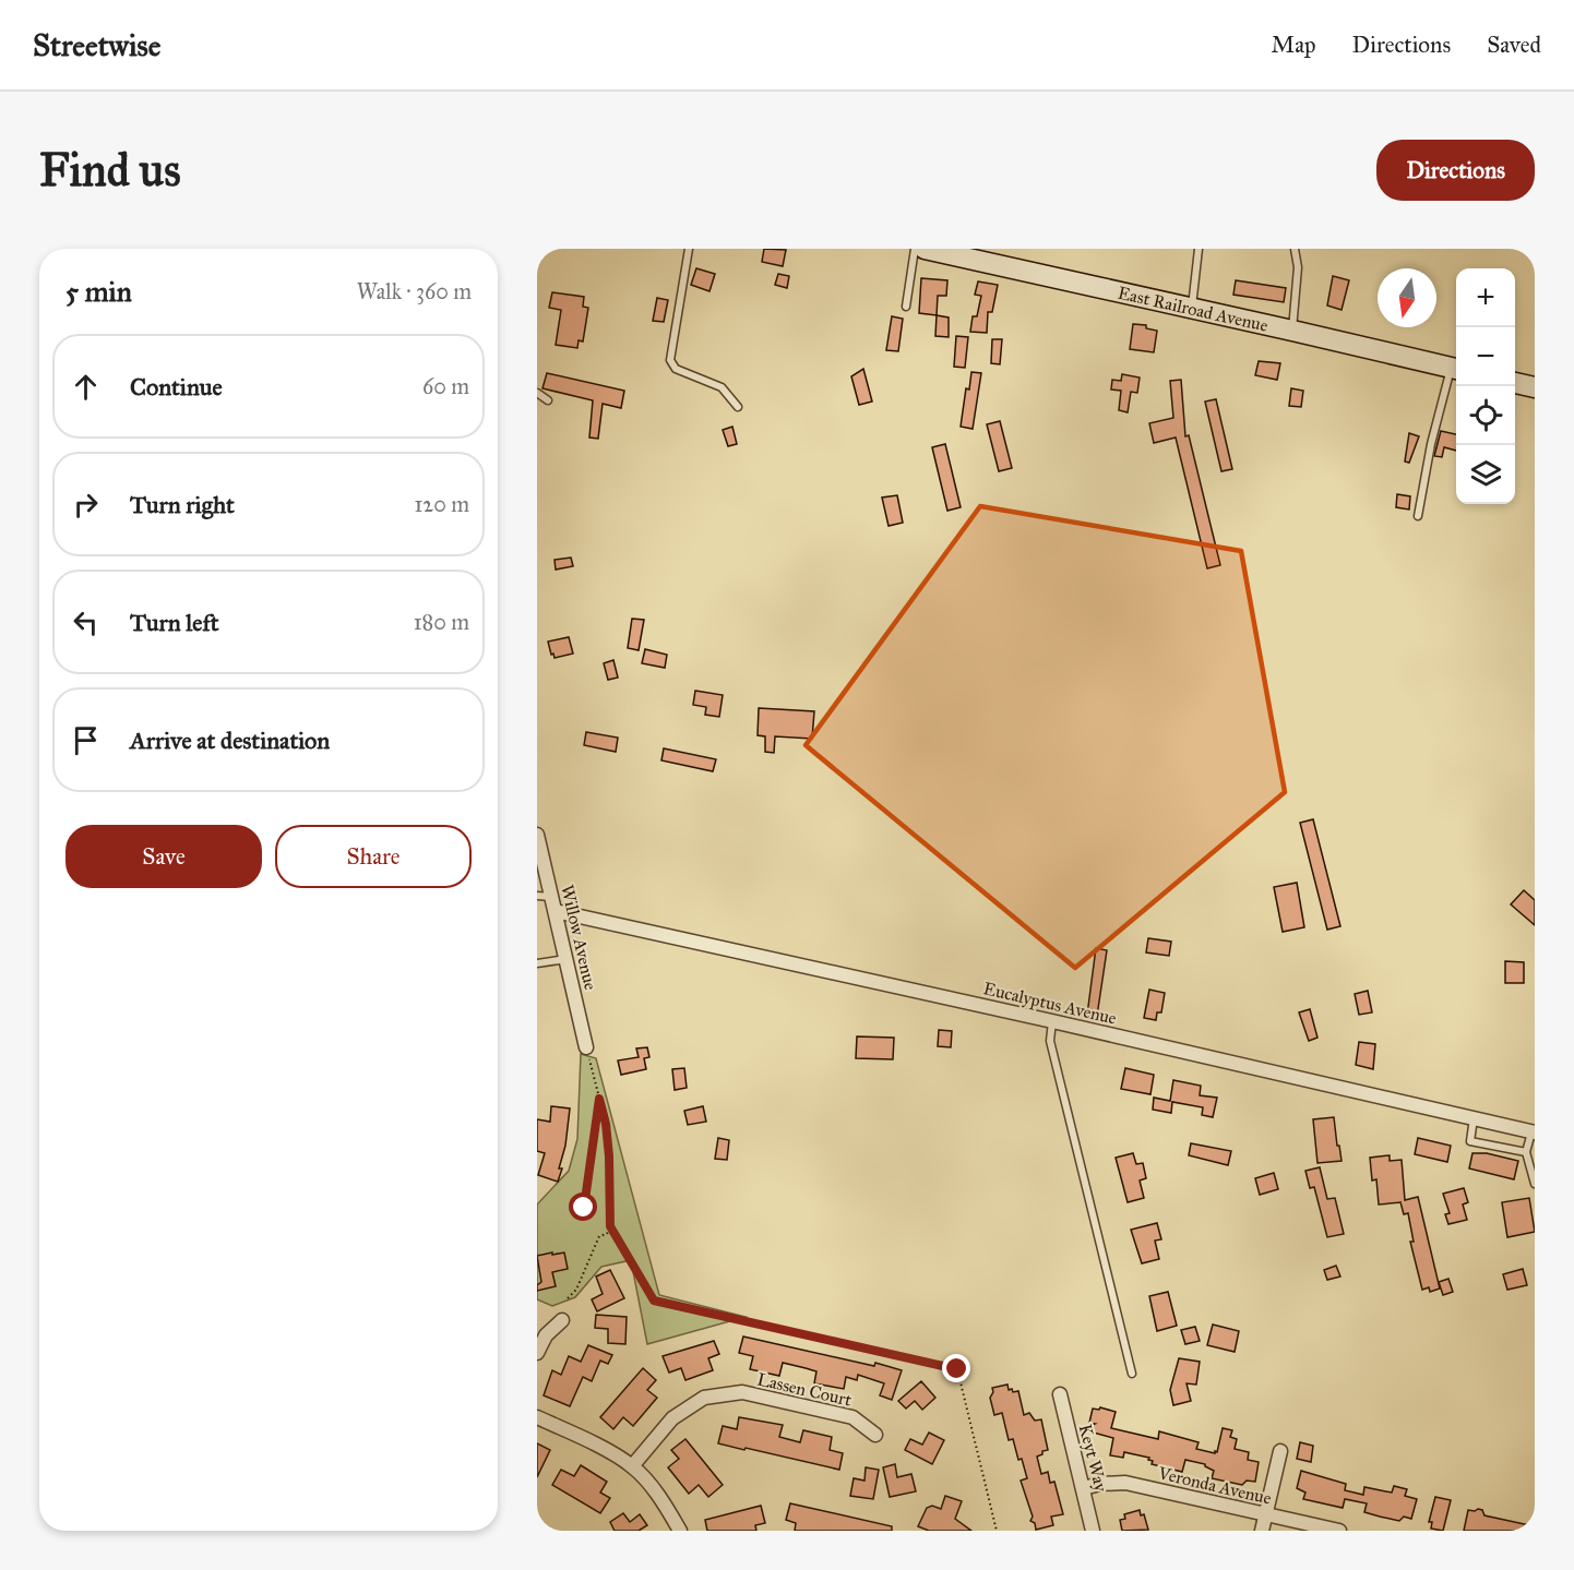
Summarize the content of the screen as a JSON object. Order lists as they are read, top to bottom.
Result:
{
  "streets": {
    "street": [
      "East Railroad Avenue",
      "Willow Avenue",
      "Eucalyptus Avenue",
      "Lassen Court",
      "Keyt Way",
      "Veronda Avenue"
    ]
  },
  "crossings": [
    ["Willow Avenue", "Eucalyptus Avenue"],
    ["Keyt Way", "Veronda Avenue"]
  ],
  "north": "bottom",
  "page": {
    "header": "Streetwise",
    "nav": ["Map", "Directions", "Saved"],
    "buttons": [
      "Directions",
      ["Save", "Share"]
    ],
    "title": "Find us",
    "heading": ["5 min", "Walk · 360 m"],
    "map_buttons": ["+", "−"],
    "list": [
      ["Continue", "60 m"],
      ["Turn right", "120 m"],
      ["Turn left", "180 m"],
      "Arrive at destination"
    ]
  }
}
